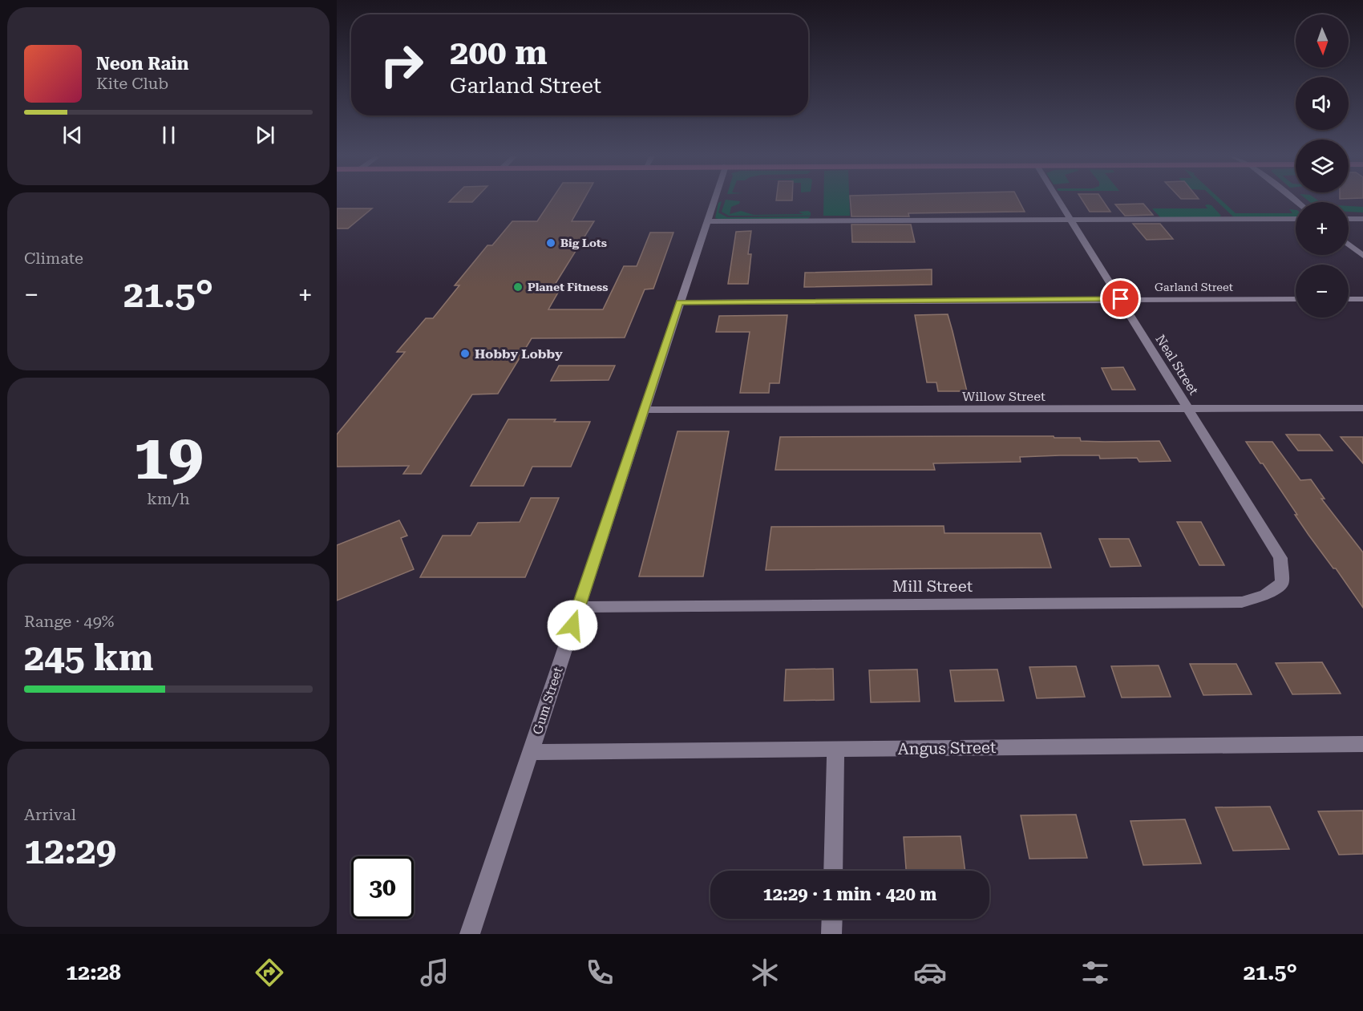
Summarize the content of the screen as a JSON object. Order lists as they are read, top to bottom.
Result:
{
  "streets": {
    "street": [
      "Garland Street",
      "Neal Street",
      "Willow Street",
      "Mill Street",
      "Gum Street",
      "Angus Street"
    ]
  },
  "crossings": [
    ["Garland Street", "Neal Street"],
    ["Garland Street", "Gum Street"],
    ["Neal Street", "Willow Street"],
    ["Neal Street", "Mill Street"],
    ["Willow Street", "Gum Street"],
    ["Mill Street", "Gum Street"],
    ["Gum Street", "Angus Street"]
  ],
  "places": ["Big Lots", "Planet Fitness", "Hobby Lobby"],
  "north": "bottom",
  "page": {
    "map_buttons": ["+", "−"],
    "turn": ["200 m", "Garland Street"],
    "song": ["Neon Rain", "Kite Club"],
    "tile": [
      "Climate",
      ["19", "km/h"],
      ["Range · 49%", "245 km"],
      ["Arrival", "12:29"]
    ],
    "heat": ["−", "21.5°", "+"],
    "limit": "30",
    "trip": "12:29 · 1 min · 420 m",
    "tabs": ["12:28", "21.5°"]
  }
}
